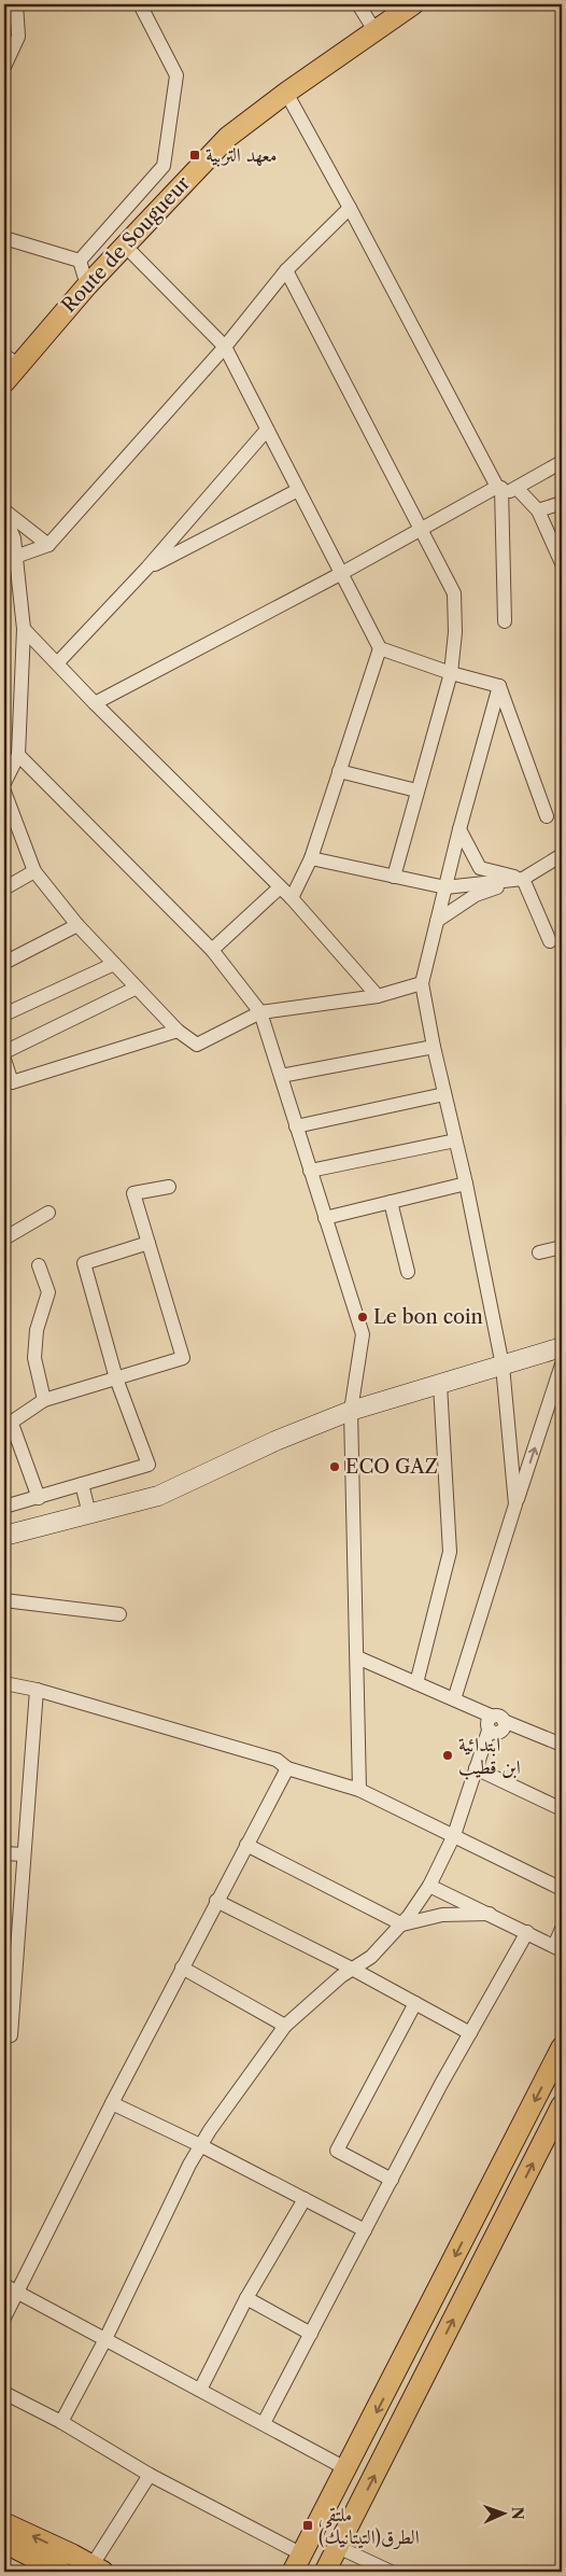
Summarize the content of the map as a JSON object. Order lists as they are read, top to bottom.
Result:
{
  "streets": {
    "main road": ["Route de Sougueur"]
  },
  "places": {
    "transit": ["معهد التربية", "ملتقى الطرق(التيتانيك)"],
    "other": ["Le bon coin", "ECO GAZ", "ابتدائية ابن قطيب"]
  },
  "north": "right"
}
